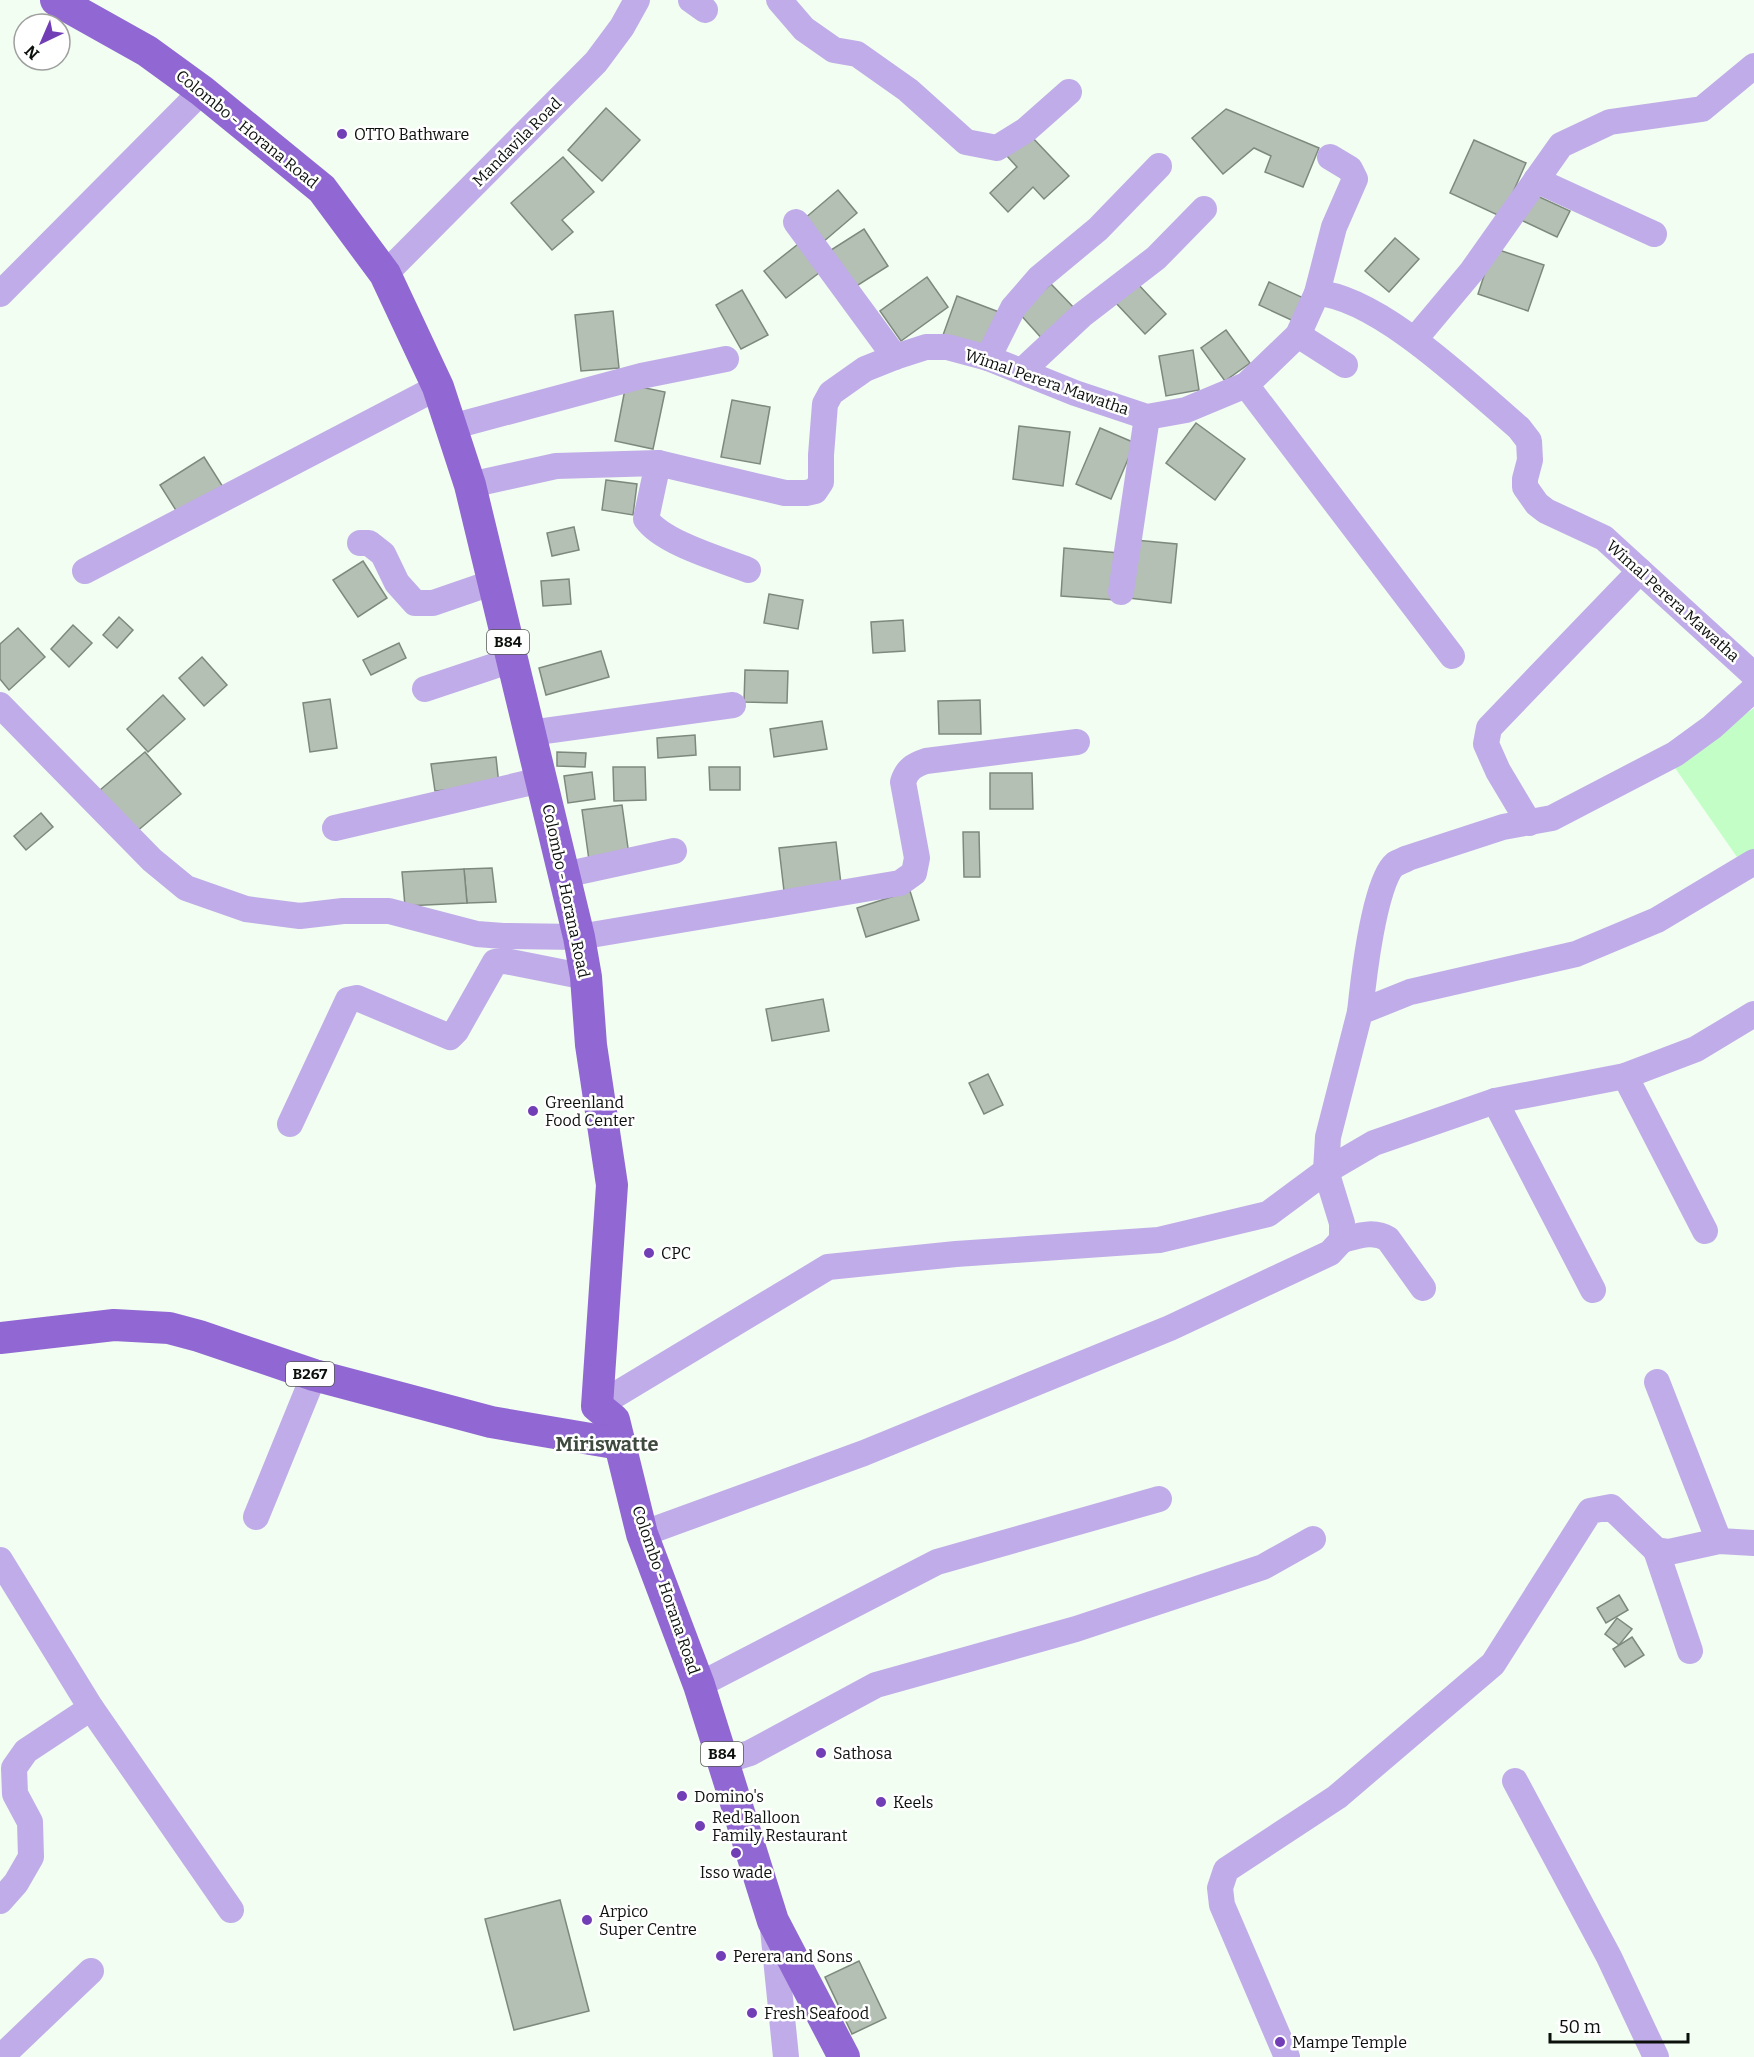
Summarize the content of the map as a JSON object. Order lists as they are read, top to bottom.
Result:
{
  "streets": {
    "main road": ["Colombo - Horana Road", "B84", "B267"],
    "street": ["Mandavila Road", "Wimal Perera Mawatha"]
  },
  "crossings": [
    ["Colombo - Horana Road", "Mandavila Road"],
    ["Colombo - Horana Road", "Wimal Perera Mawatha"],
    ["Colombo - Horana Road", "B267"]
  ],
  "districts": ["Miriswatte"],
  "places": [
    "OTTO Bathware",
    "Greenland Food Center",
    "CPC",
    "Sathosa",
    "Domino's",
    "Keels",
    "Red Balloon Family Restaurant",
    "Isso wade",
    "Arpico Super Centre",
    "Perera and Sons",
    "Fresh Seafood",
    "Mampe Temple"
  ],
  "scale_bar": "50 m",
  "north": "bottom left"
}
